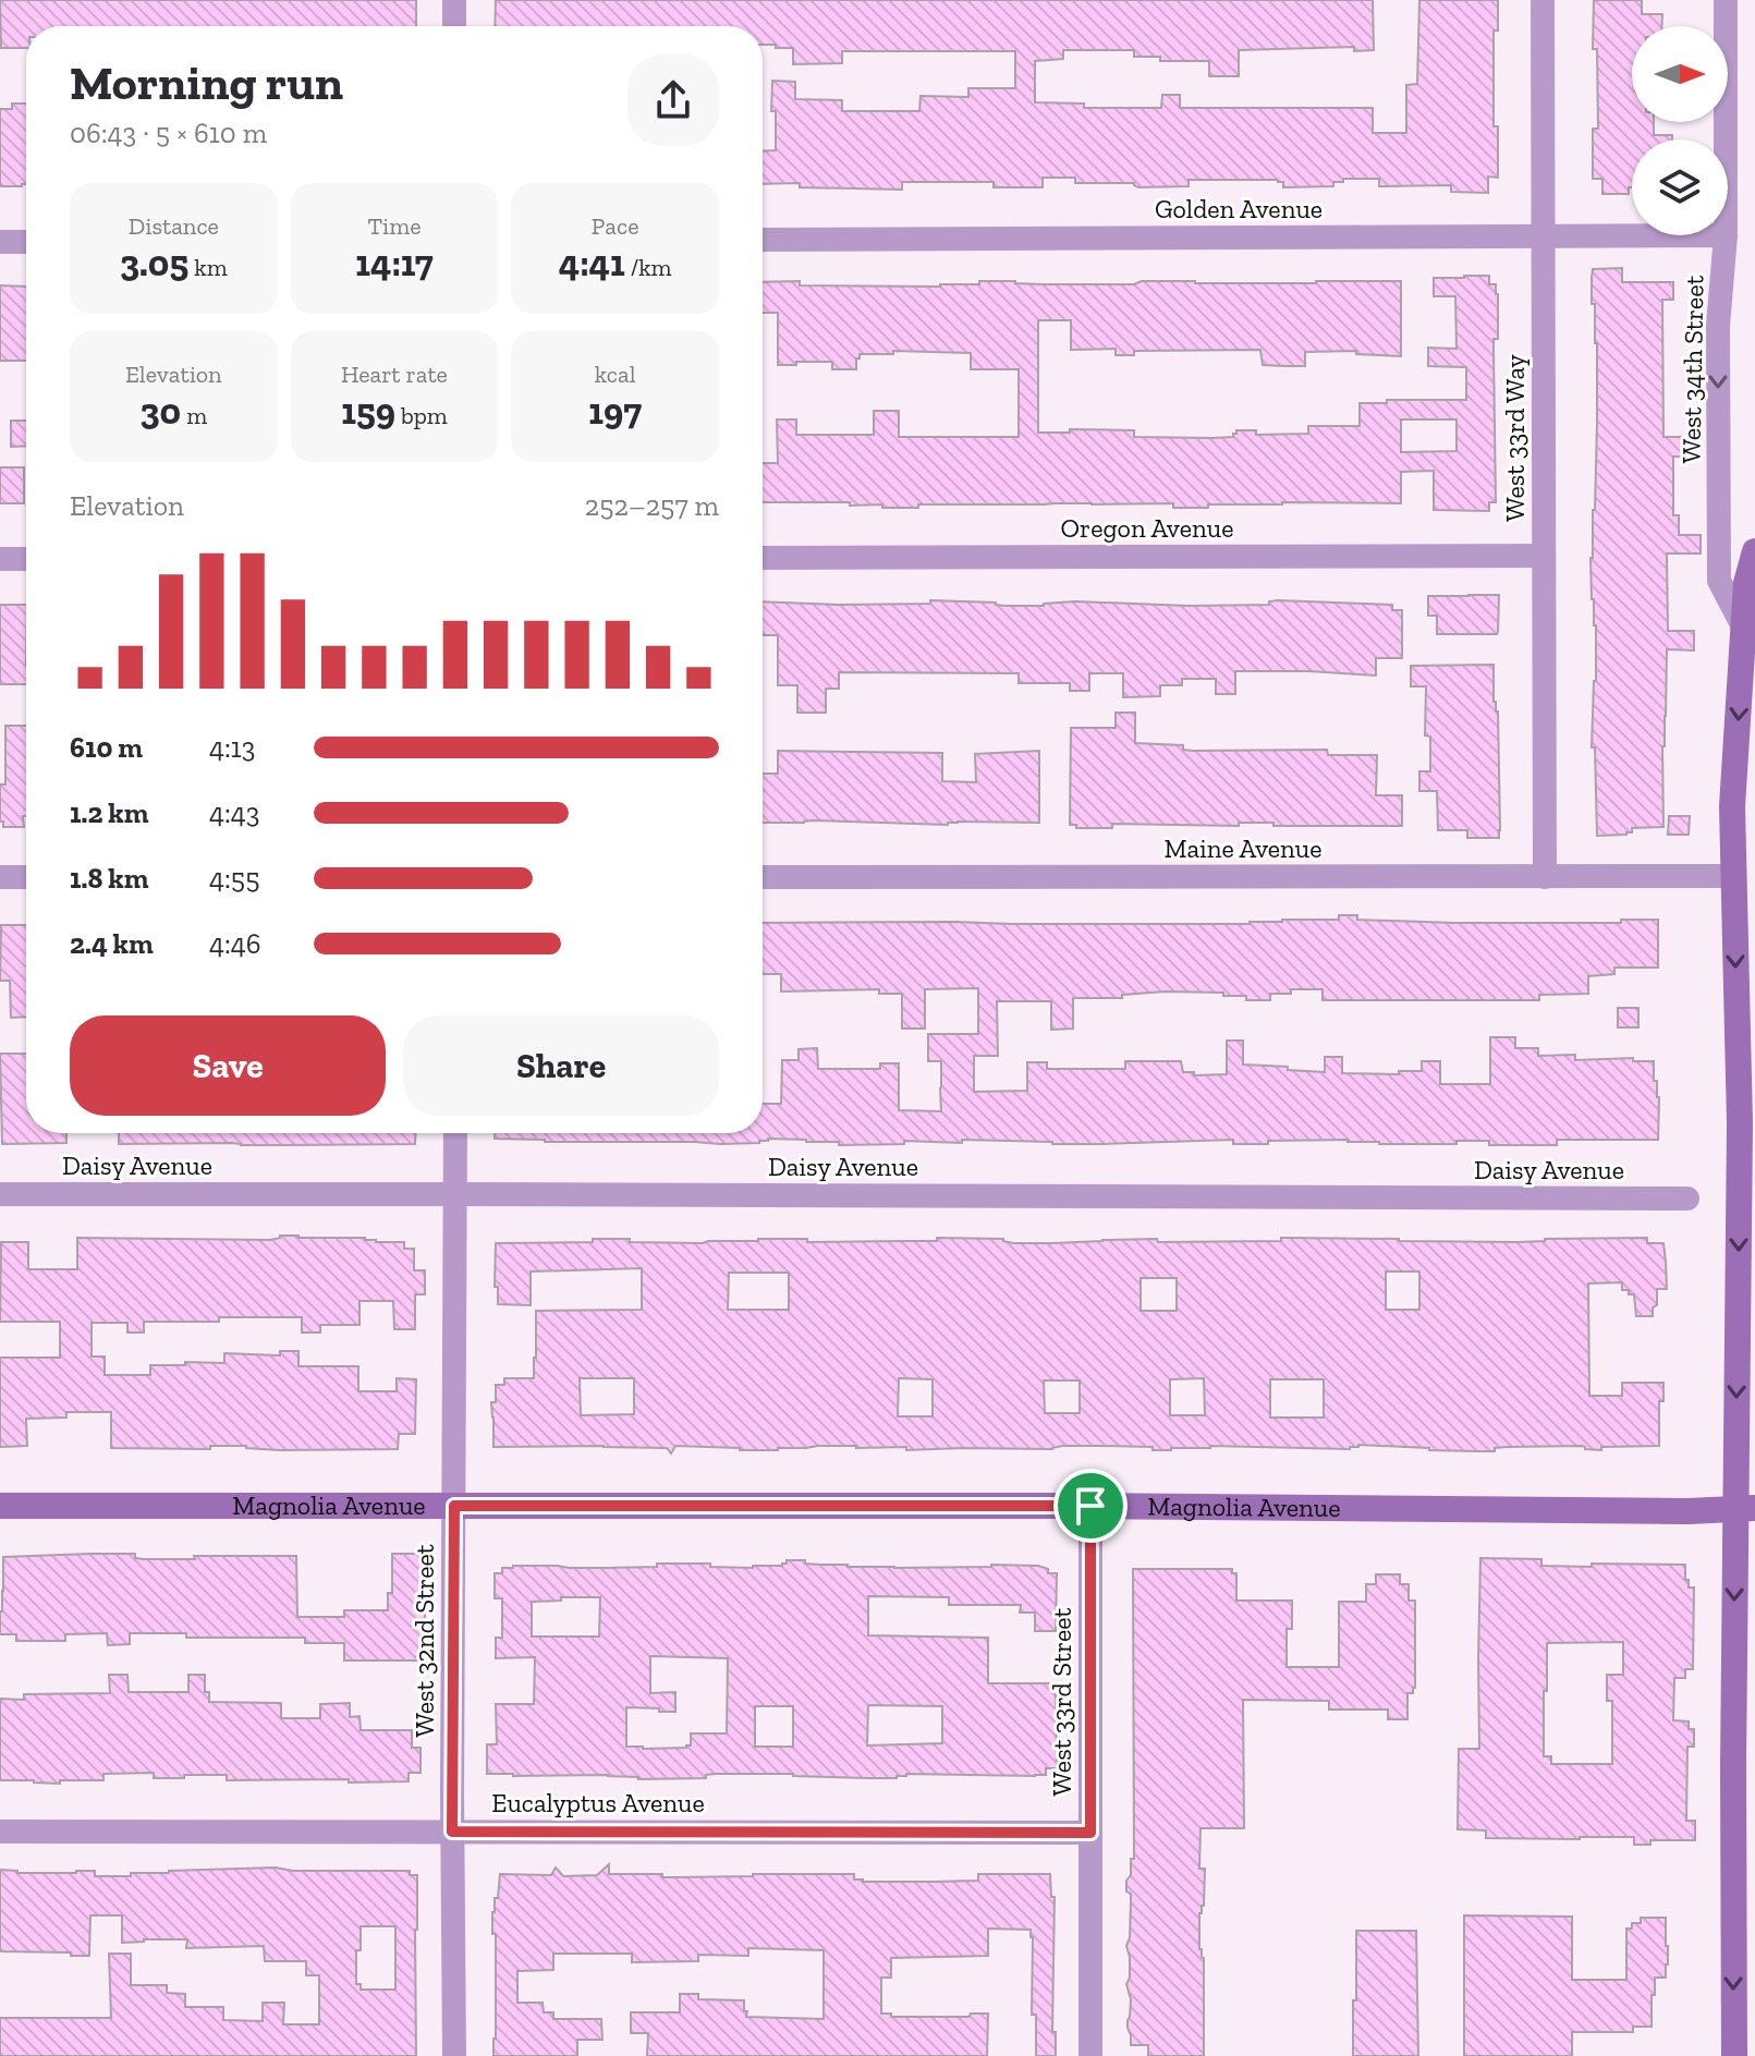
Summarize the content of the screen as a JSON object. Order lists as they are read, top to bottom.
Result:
{
  "streets": {
    "street": [
      "Golden Avenue",
      "West 34th Street",
      "West 33rd Way",
      "Oregon Avenue",
      "Maine Avenue",
      "Daisy Avenue",
      "Magnolia Avenue",
      "West 32nd Street",
      "West 33rd Street",
      "Eucalyptus Avenue"
    ]
  },
  "crossings": [
    ["Golden Avenue", "West 34th Street"],
    ["Golden Avenue", "West 33rd Way"],
    ["West 33rd Way", "Oregon Avenue"],
    ["West 33rd Way", "Maine Avenue"],
    ["Daisy Avenue", "West 32nd Street"],
    ["Magnolia Avenue", "West 32nd Street"],
    ["Magnolia Avenue", "West 33rd Street"],
    ["West 32nd Street", "Eucalyptus Avenue"],
    ["West 33rd Street", "Eucalyptus Avenue"]
  ],
  "one_way": ["West 34th Street"],
  "north": "right",
  "page": {
    "heading": ["Morning run", "06:43 · 5 × 610 m"],
    "stats": [
      ["Distance", "3.05 km"],
      ["Time", "14:17"],
      ["Pace", "4:41 /km"],
      ["Elevation", "30 m"],
      ["Heart rate", "159 bpm"],
      ["kcal", "197"]
    ],
    "chart": ["Elevation", "252–257 m"],
    "list": [
      {
        "name": "610 m",
        "note": "4:13"
      },
      {
        "name": "1.2 km",
        "note": "4:43"
      },
      {
        "name": "1.8 km",
        "note": "4:55"
      },
      {
        "name": "2.4 km",
        "note": "4:46"
      }
    ],
    "buttons": ["Save", "Share"]
  }
}
